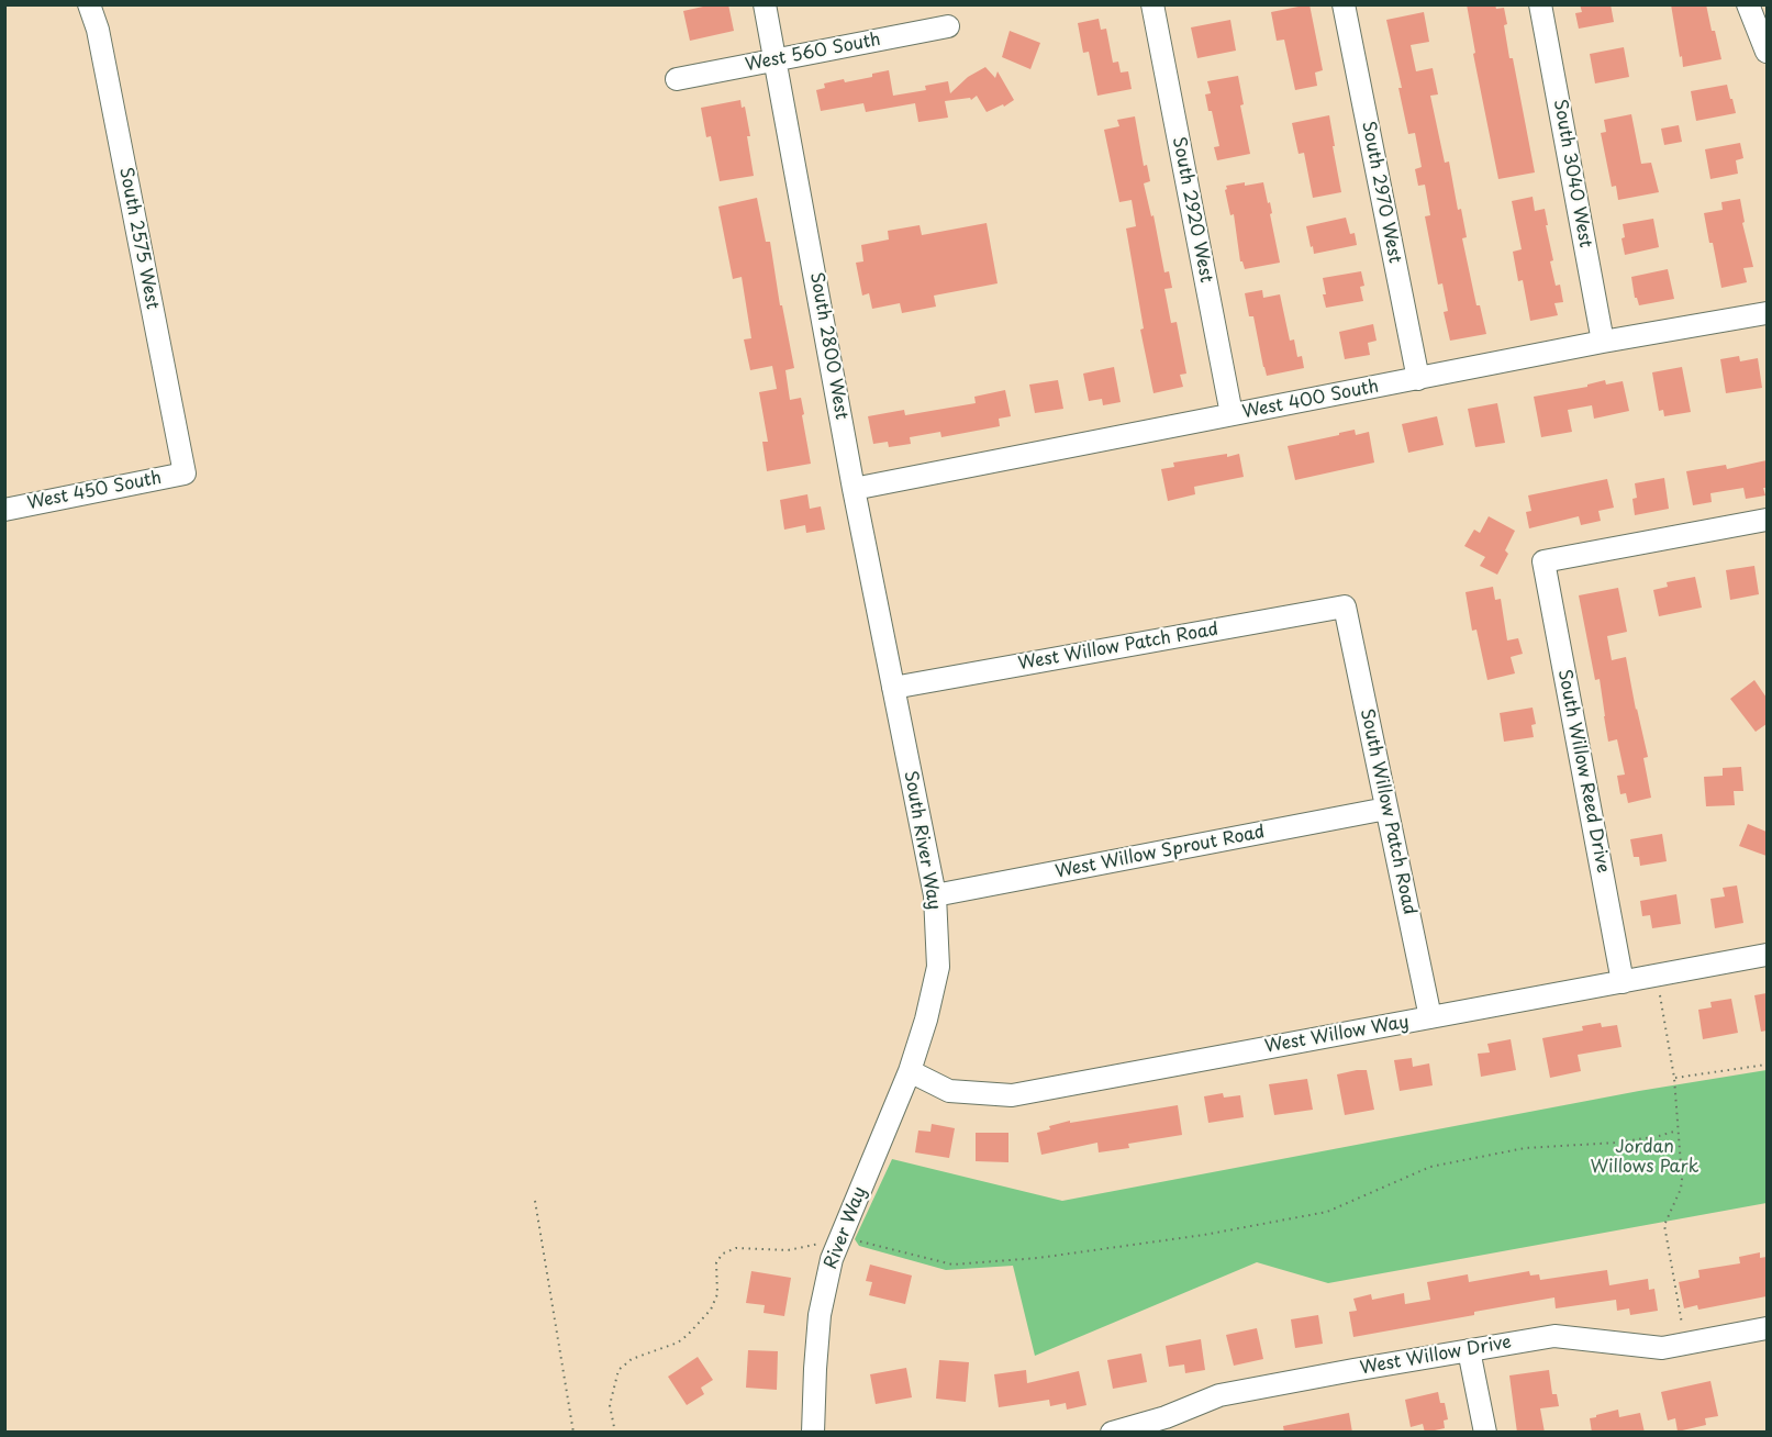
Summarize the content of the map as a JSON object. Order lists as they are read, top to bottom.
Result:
{
  "streets": {
    "street": [
      "West 560 South",
      "South 3040 West",
      "South 2970 West",
      "South 2920 West",
      "South 2575 West",
      "South 2800 West",
      "West 400 South",
      "West 450 South",
      "West Willow Patch Road",
      "South Willow Reed Drive",
      "South Willow Patch Road",
      "South River Way",
      "West Willow Sprout Road",
      "West Willow Way",
      "River Way",
      "West Willow Drive"
    ]
  },
  "crossings": [
    ["West 560 South", "South 2800 West"],
    ["South 3040 West", "West 400 South"],
    ["South 2970 West", "West 400 South"],
    ["South 2920 West", "West 400 South"],
    ["South 2575 West", "West 450 South"],
    ["South 2800 West", "West 400 South"],
    ["South 2800 West", "West Willow Patch Road"],
    ["South 2800 West", "South River Way"],
    ["West Willow Patch Road", "South Willow Patch Road"],
    ["West Willow Patch Road", "South River Way"],
    ["South Willow Reed Drive", "West Willow Way"],
    ["South Willow Patch Road", "West Willow Sprout Road"],
    ["South Willow Patch Road", "West Willow Way"],
    ["South River Way", "West Willow Sprout Road"],
    ["South River Way", "West Willow Way"],
    ["South River Way", "River Way"],
    ["West Willow Way", "River Way"]
  ],
  "parks": ["Jordan Willows Park"]
}
